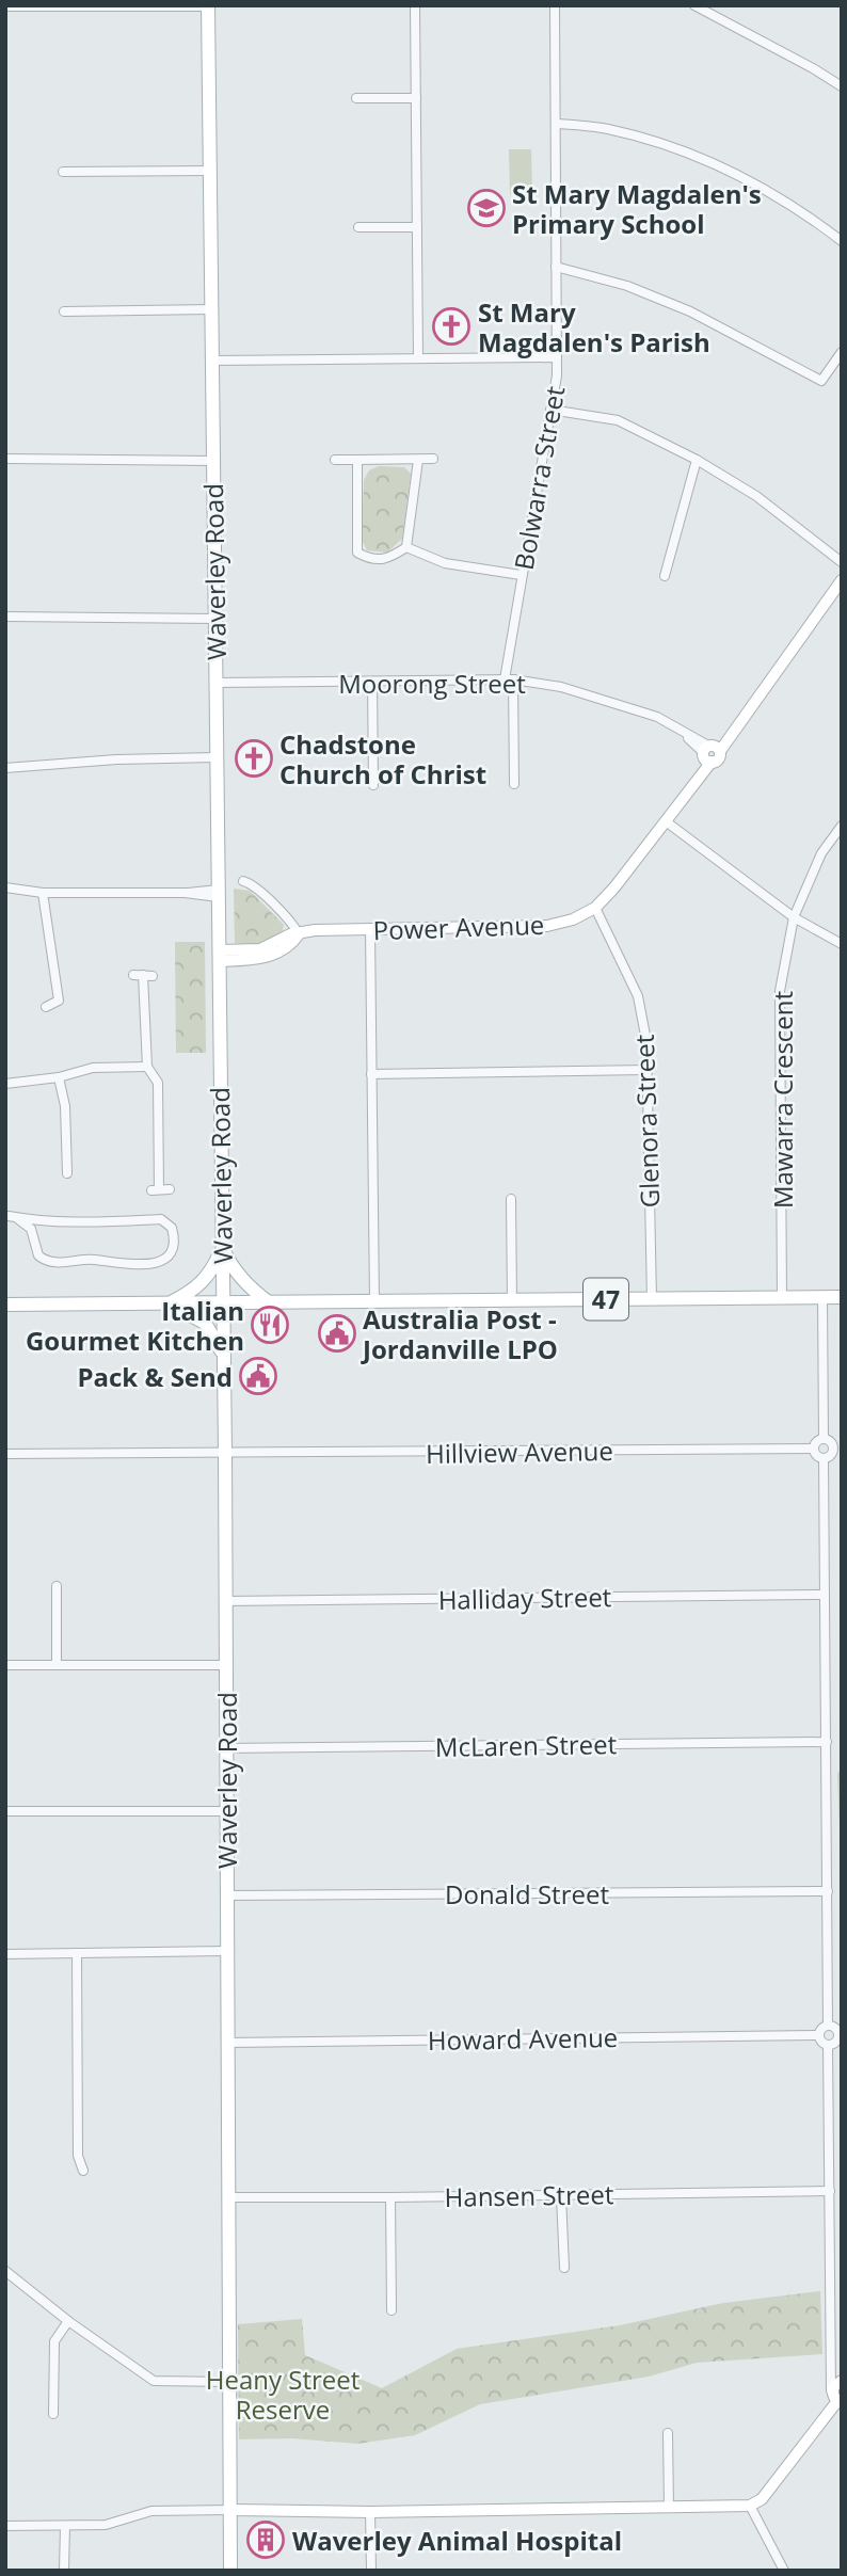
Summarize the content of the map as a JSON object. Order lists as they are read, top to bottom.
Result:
{
  "streets": {
    "main road": ["Waverley Road", "47"],
    "street": [
      "Bolwarra Street",
      "Moorong Street",
      "Power Avenue",
      "Mawarra Crescent",
      "Glenora Street",
      "Hillview Avenue",
      "Halliday Street",
      "McLaren Street",
      "Donald Street",
      "Howard Avenue",
      "Hansen Street"
    ]
  },
  "crossings": [
    ["Bolwarra Street", "Moorong Street"],
    ["Waverley Road", "Moorong Street"],
    ["Waverley Road", "Power Avenue"],
    ["Waverley Road", "47"],
    ["Waverley Road", "Hillview Avenue"],
    ["Waverley Road", "Halliday Street"],
    ["Waverley Road", "McLaren Street"],
    ["Waverley Road", "Donald Street"],
    ["Waverley Road", "Howard Avenue"],
    ["Waverley Road", "Hansen Street"],
    ["Moorong Street", "Power Avenue"],
    ["Power Avenue", "Glenora Street"],
    ["Mawarra Crescent", "47"],
    ["Glenora Street", "47"]
  ],
  "parks": ["Heany Street Reserve"],
  "places": {
    "school or university": ["St Mary Magdalen's Primary School"],
    "church": ["St Mary Magdalen's Parish", "Chadstone Church of Christ"],
    "restaurant": ["Italian Gourmet Kitchen"],
    "public building": ["Australia Post - Jordanville LPO", "Pack & Send"],
    "building": ["Waverley Animal Hospital"]
  }
}
